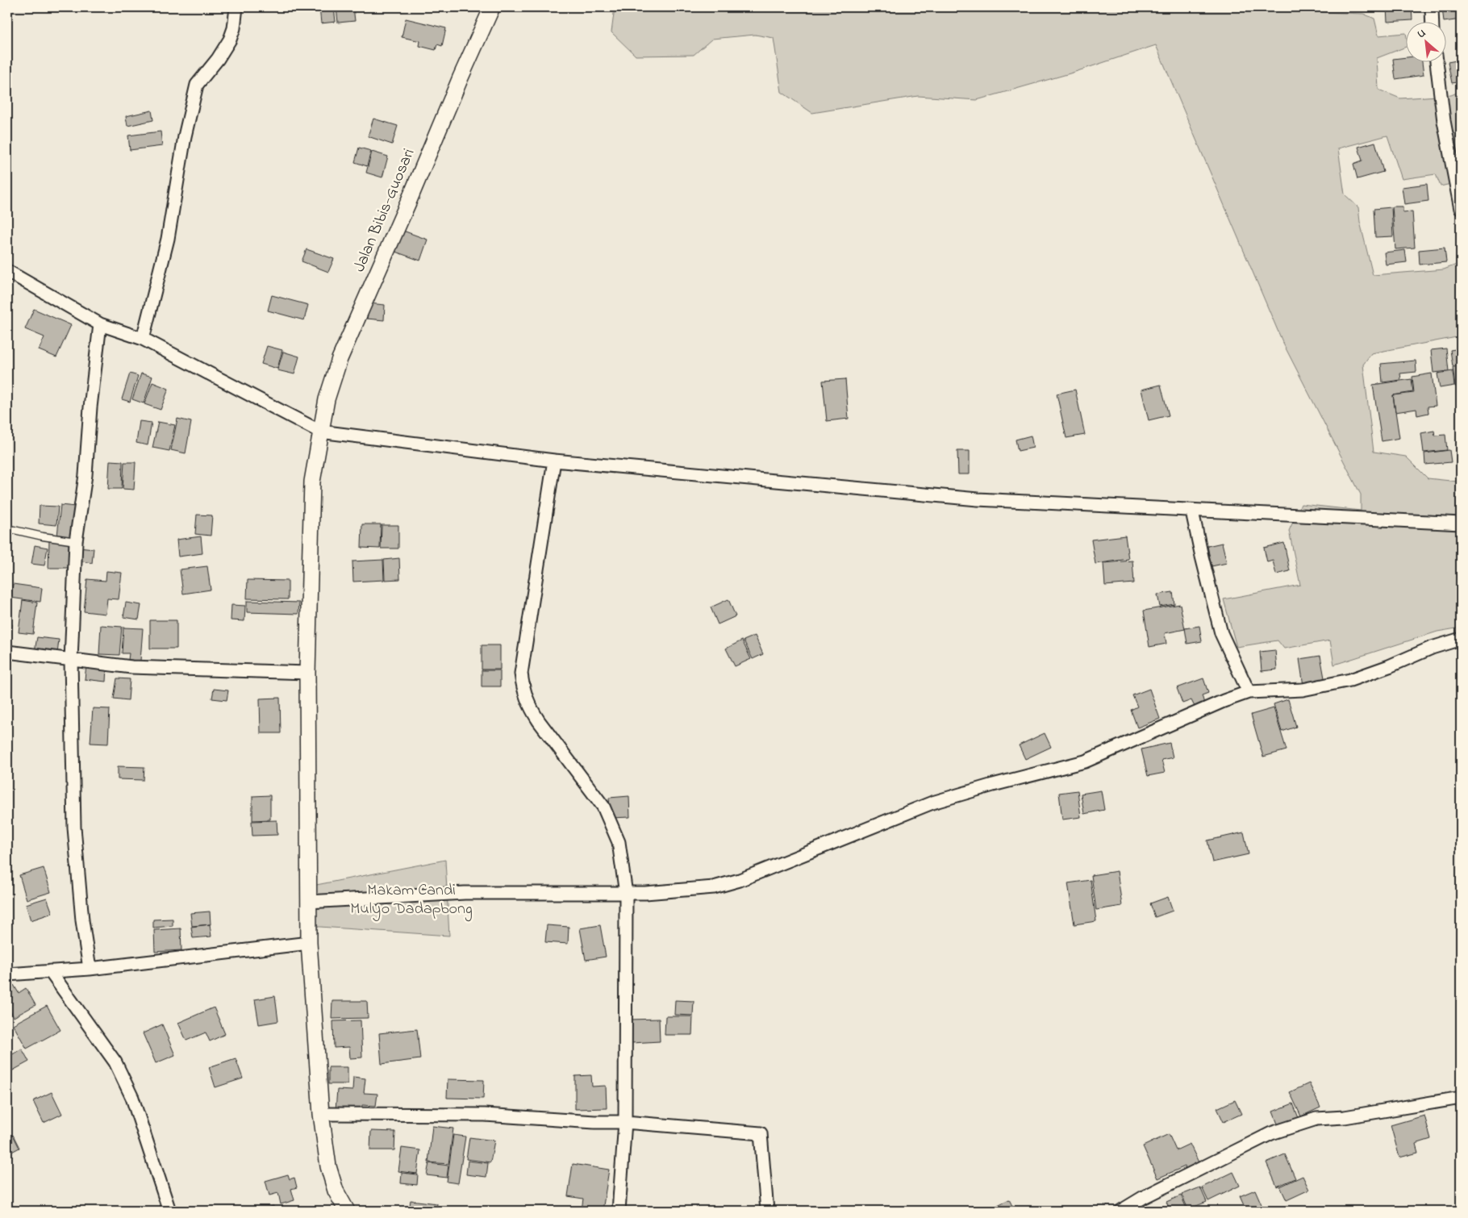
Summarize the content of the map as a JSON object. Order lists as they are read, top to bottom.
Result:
{
  "streets": {
    "street": ["Jalan Bibis-Guosari"]
  },
  "parks": ["Makam Candi Mulyo Dadapbong"],
  "north": "top left"
}
